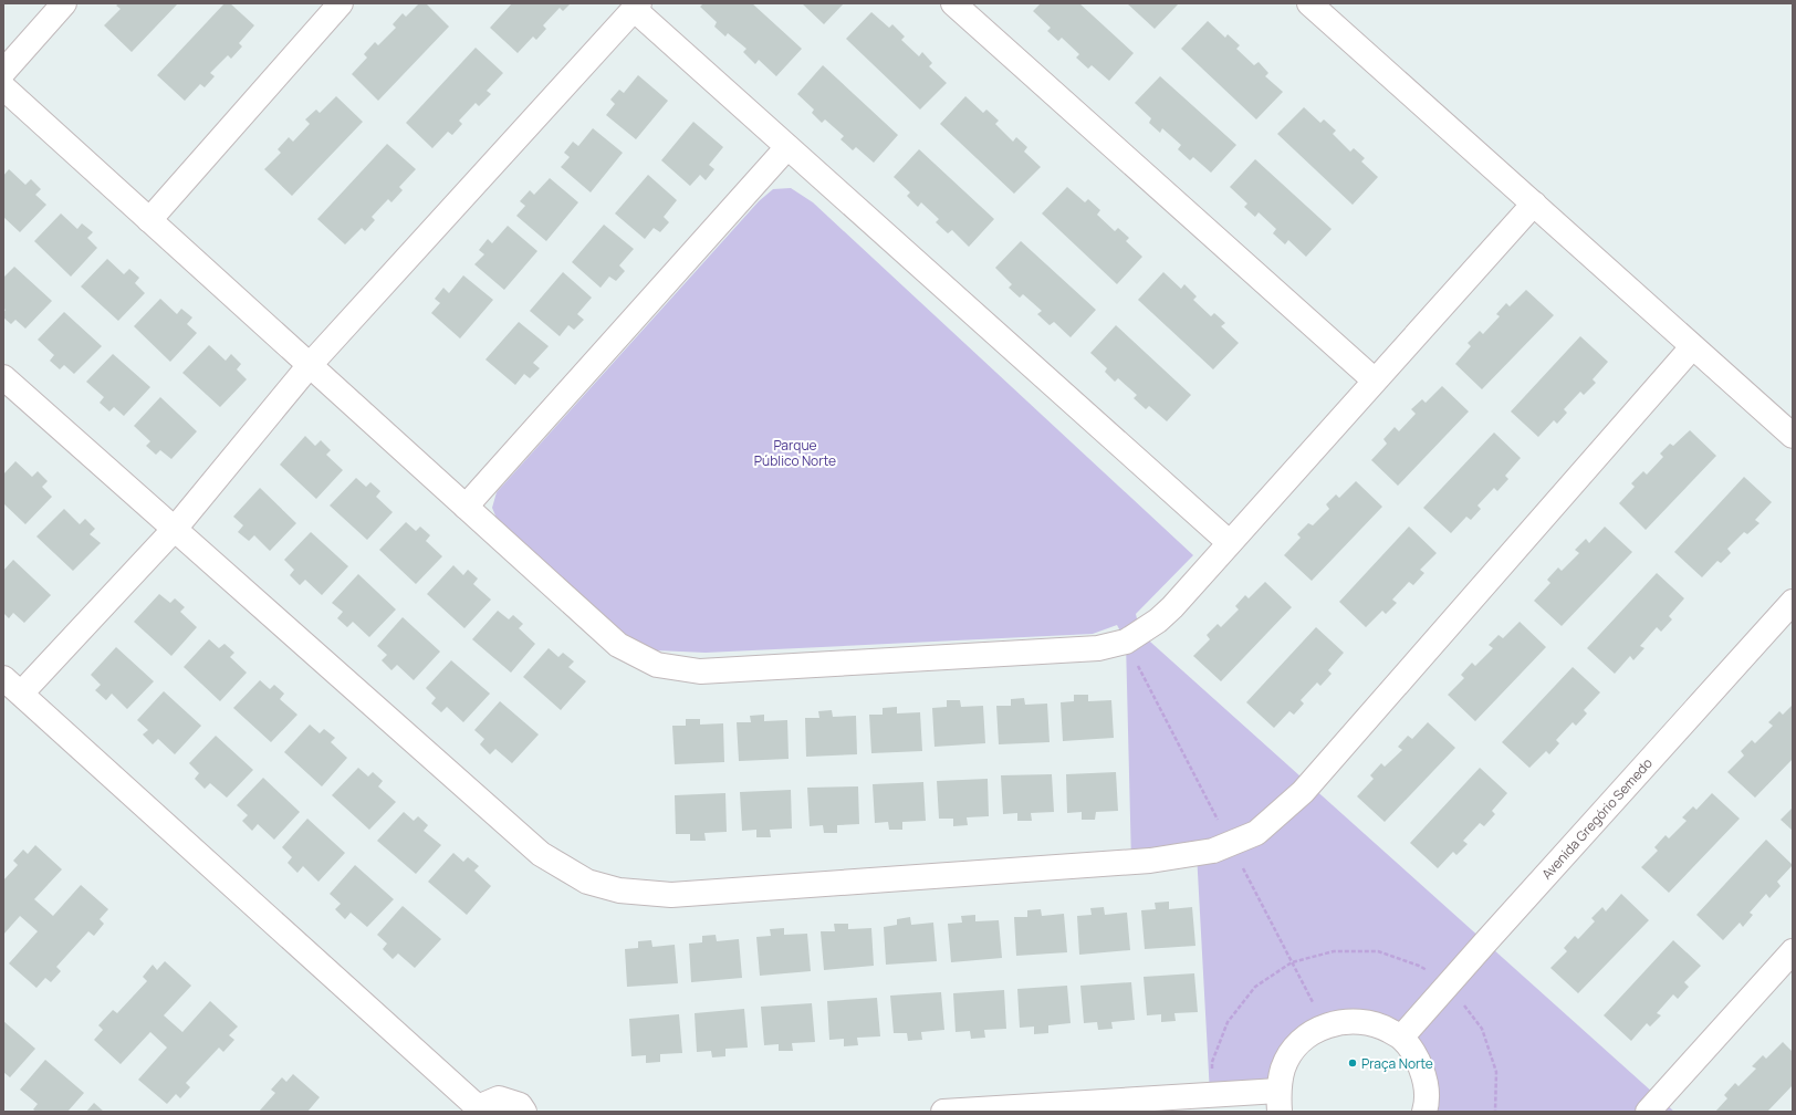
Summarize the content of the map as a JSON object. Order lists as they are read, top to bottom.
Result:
{
  "streets": {
    "street": ["Avenida Gregório Semedo"]
  },
  "parks": ["Parque Público Norte"],
  "places": ["Praça Norte"]
}
